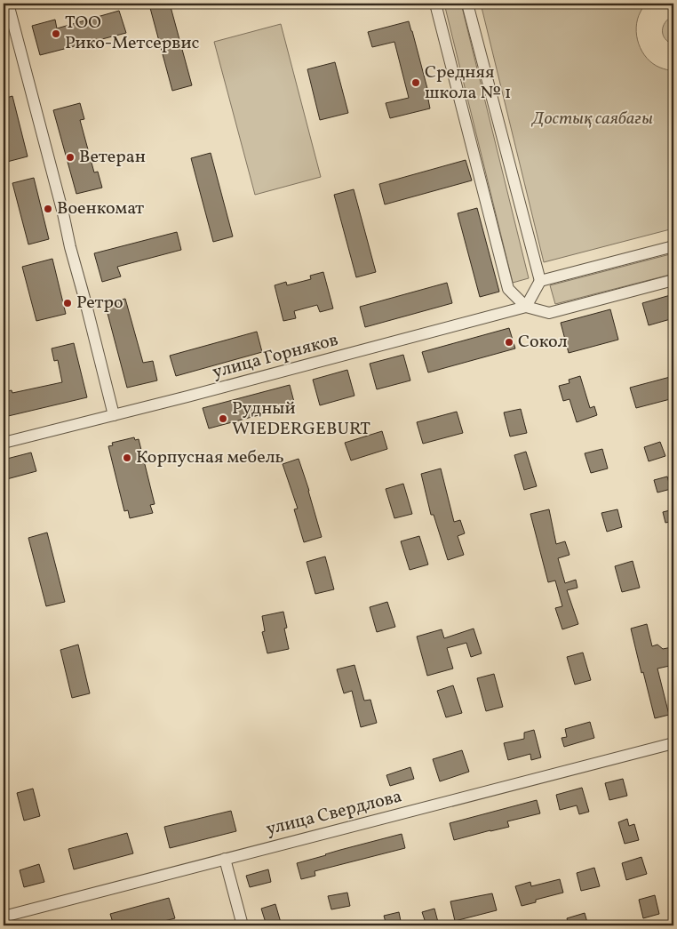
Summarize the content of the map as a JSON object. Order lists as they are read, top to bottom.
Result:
{
  "streets": {
    "street": ["улица Горняков", "улица Свердлова"]
  },
  "parks": ["Достық саябағы"],
  "places": [
    "ТОО Рико-Метсервис",
    "Средняя школа № 1",
    "Ветеран",
    "Военкомат",
    "Ретро",
    "Сокол",
    "Рудный WIEDERGEBURT",
    "Корпусная мебель"
  ]
}
